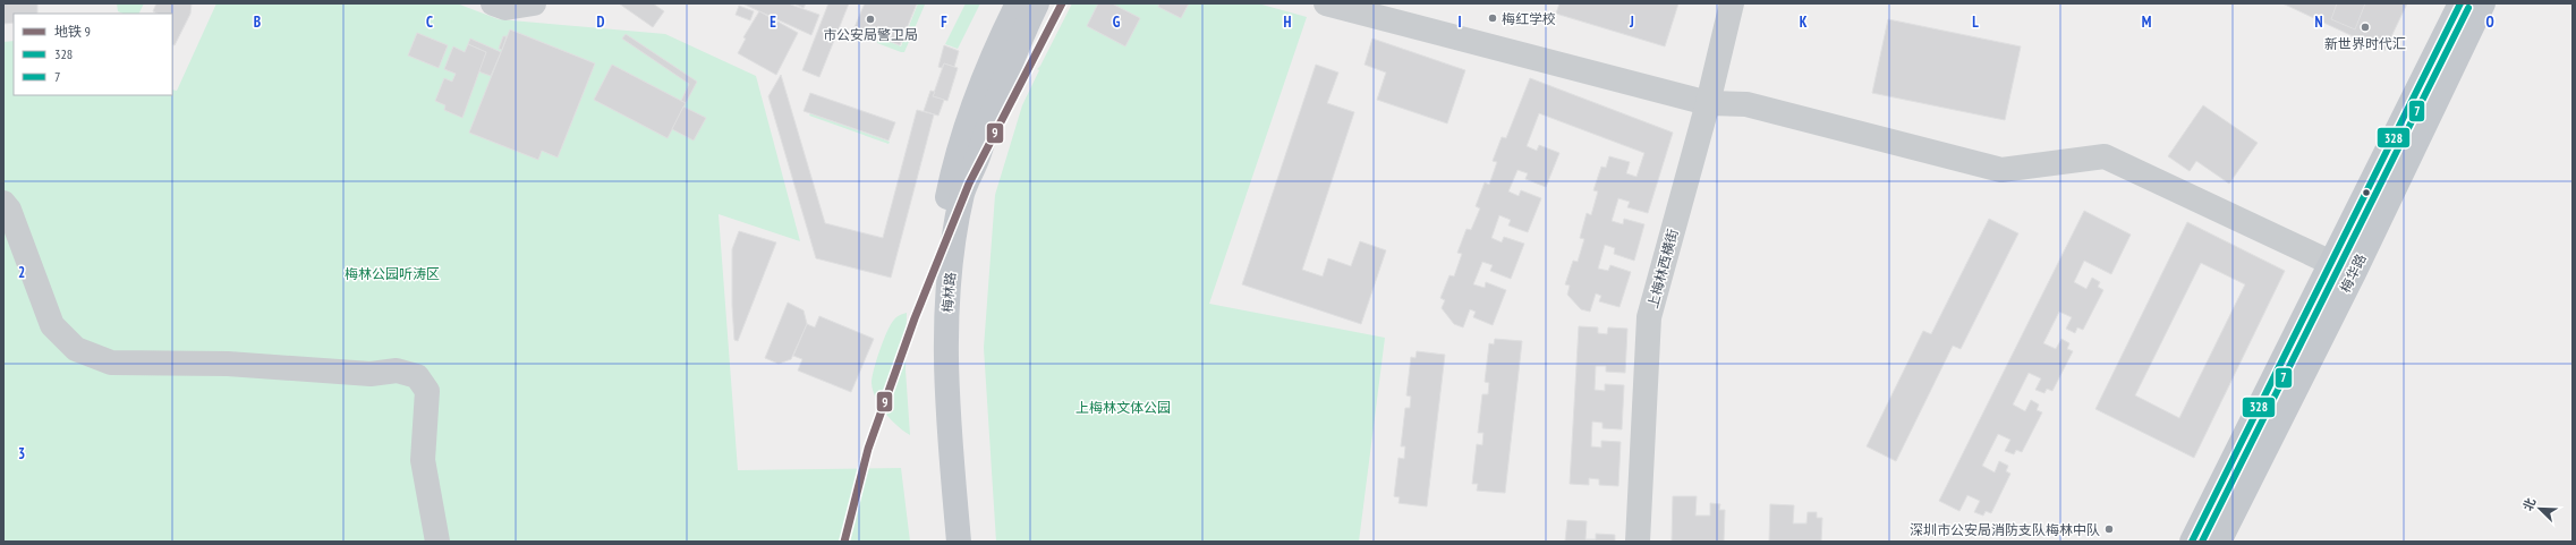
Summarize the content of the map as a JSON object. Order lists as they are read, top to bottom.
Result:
{
  "streets": {
    "main road": ["梅华路", "梅林路"],
    "street": ["上梅林西横街"]
  },
  "parks": ["梅林公园听涛区", "上梅林文体公园"],
  "places": [
    "梅红学校",
    "市公安局警卫局",
    "新世界时代汇",
    "深圳市公安局消防支队梅林中队"
  ],
  "lines": ["metro line 9", "transit line 328", "transit line 7"],
  "legend": ["地铁 9", "328", "7"],
  "north": "top left",
  "grid": {
    "columns": [
      "B",
      "C",
      "D",
      "E",
      "F",
      "G",
      "H",
      "I",
      "J",
      "K",
      "L",
      "M",
      "N",
      "O"
    ],
    "rows": ["2", "3"]
  }
}
